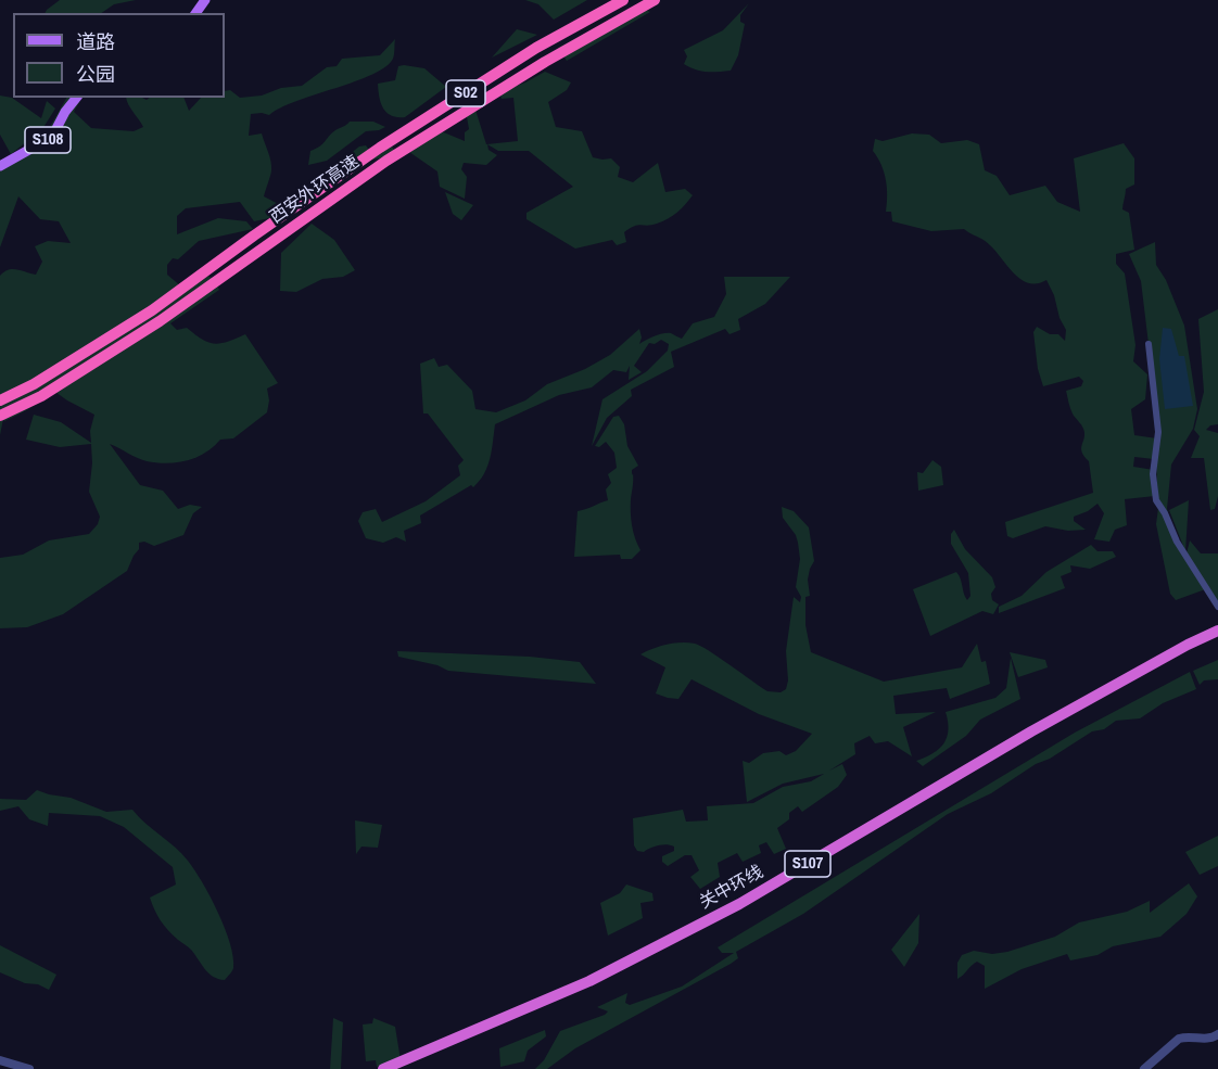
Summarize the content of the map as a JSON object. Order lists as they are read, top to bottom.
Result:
{
  "streets": {
    "highway": [
      "S02",
      "西安外环高速",
      "S107",
      "关中环线"
    ],
    "main road": ["S108"]
  },
  "legend": ["道路", "公园"]
}
